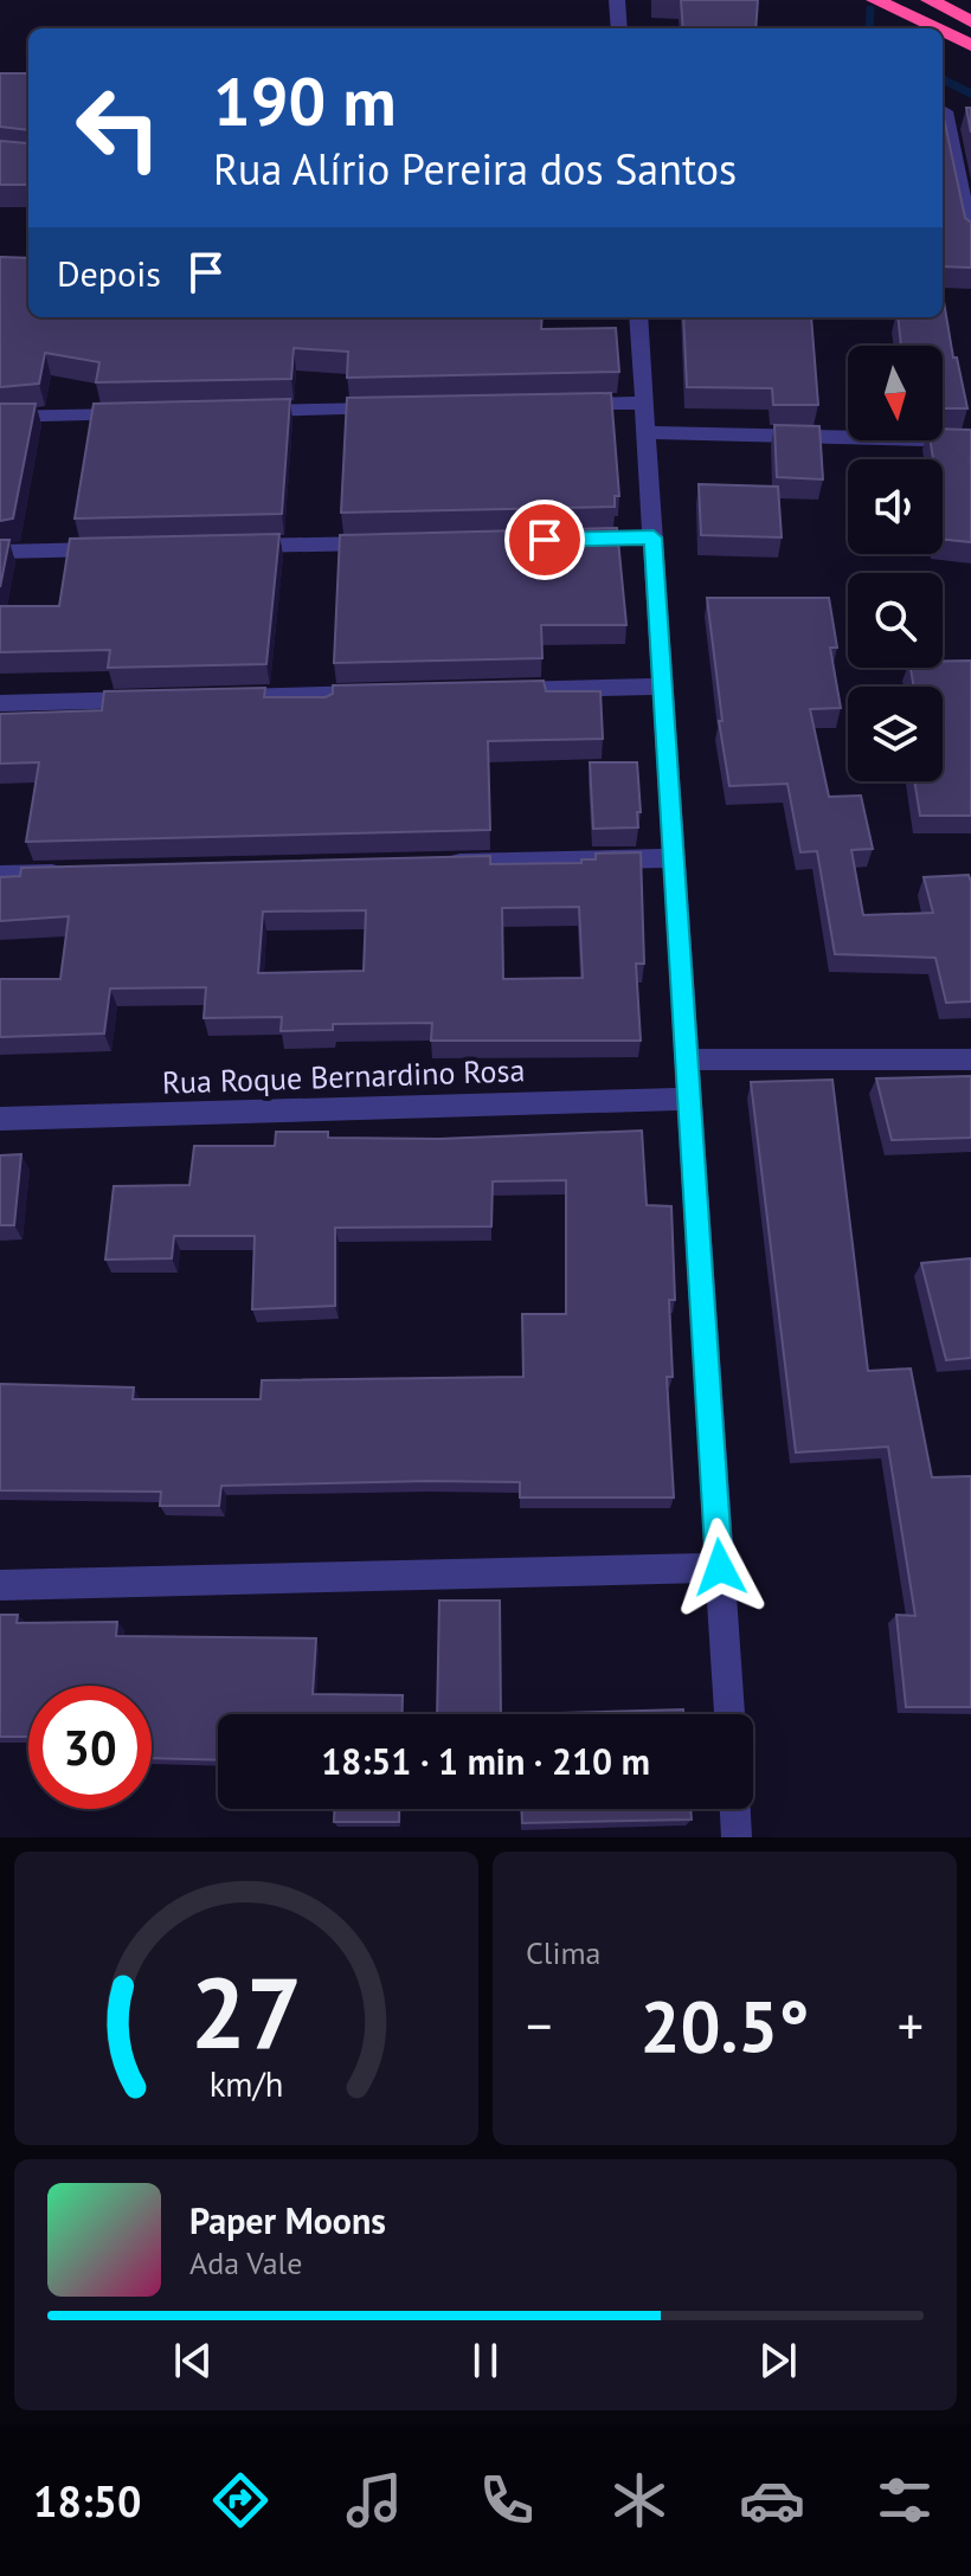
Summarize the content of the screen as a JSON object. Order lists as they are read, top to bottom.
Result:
{
  "streets": {
    "street": ["Rua Roque Bernardino Rosa"]
  },
  "north": "bottom",
  "page": {
    "turn": ["190 m", "Rua Alírio Pereira dos Santos"],
    "then": "Depois",
    "limit": "30",
    "trip": "18:51 · 1 min · 210 m",
    "tile": "Clima",
    "heat": ["−", "20.5°", "+"],
    "song": ["Paper Moons", "Ada Vale"],
    "tabs": "18:50",
    "gauge": ["27", "km/h"]
  }
}
